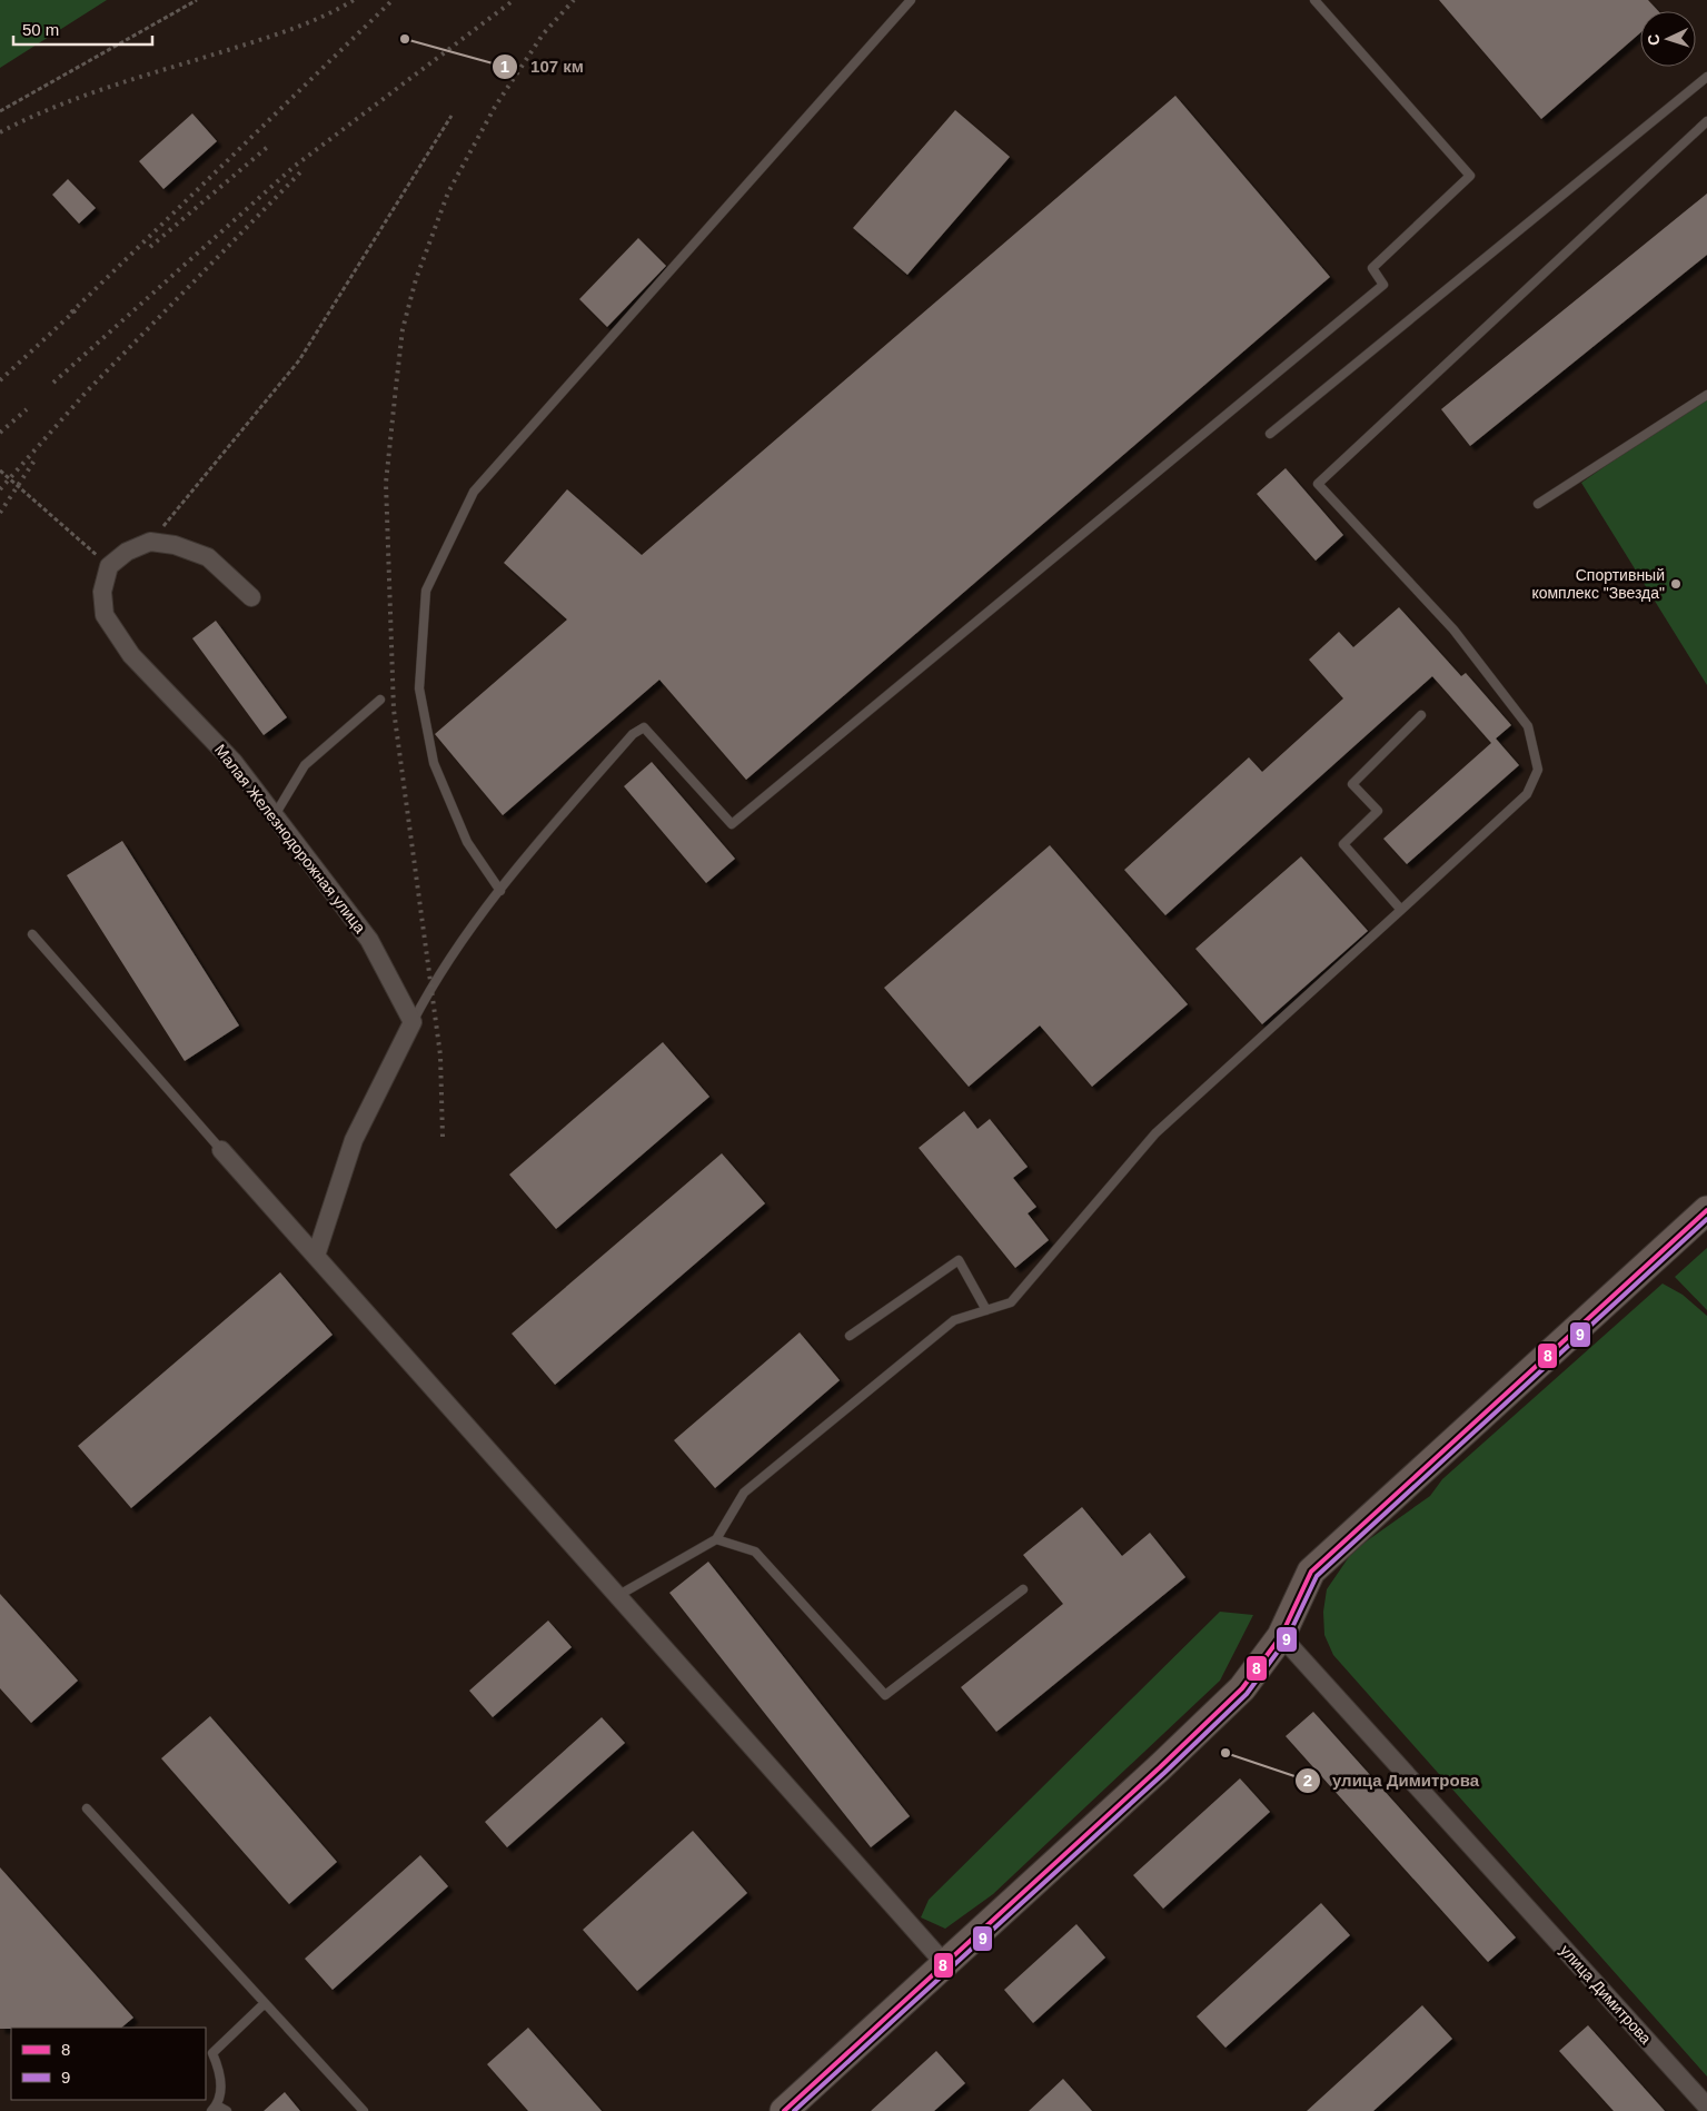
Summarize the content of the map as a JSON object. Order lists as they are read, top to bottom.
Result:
{
  "streets": {
    "street": ["Малая Железнодорожная улица", "улица Димитрова"]
  },
  "places": ["107 км", "Спортивный комплекс \"Звезда\"", "улица Димитрова"],
  "lines": ["transit line 8", "transit line 9"],
  "legend": ["8", "9"],
  "scale_bar": "50 m",
  "north": "left"
}
